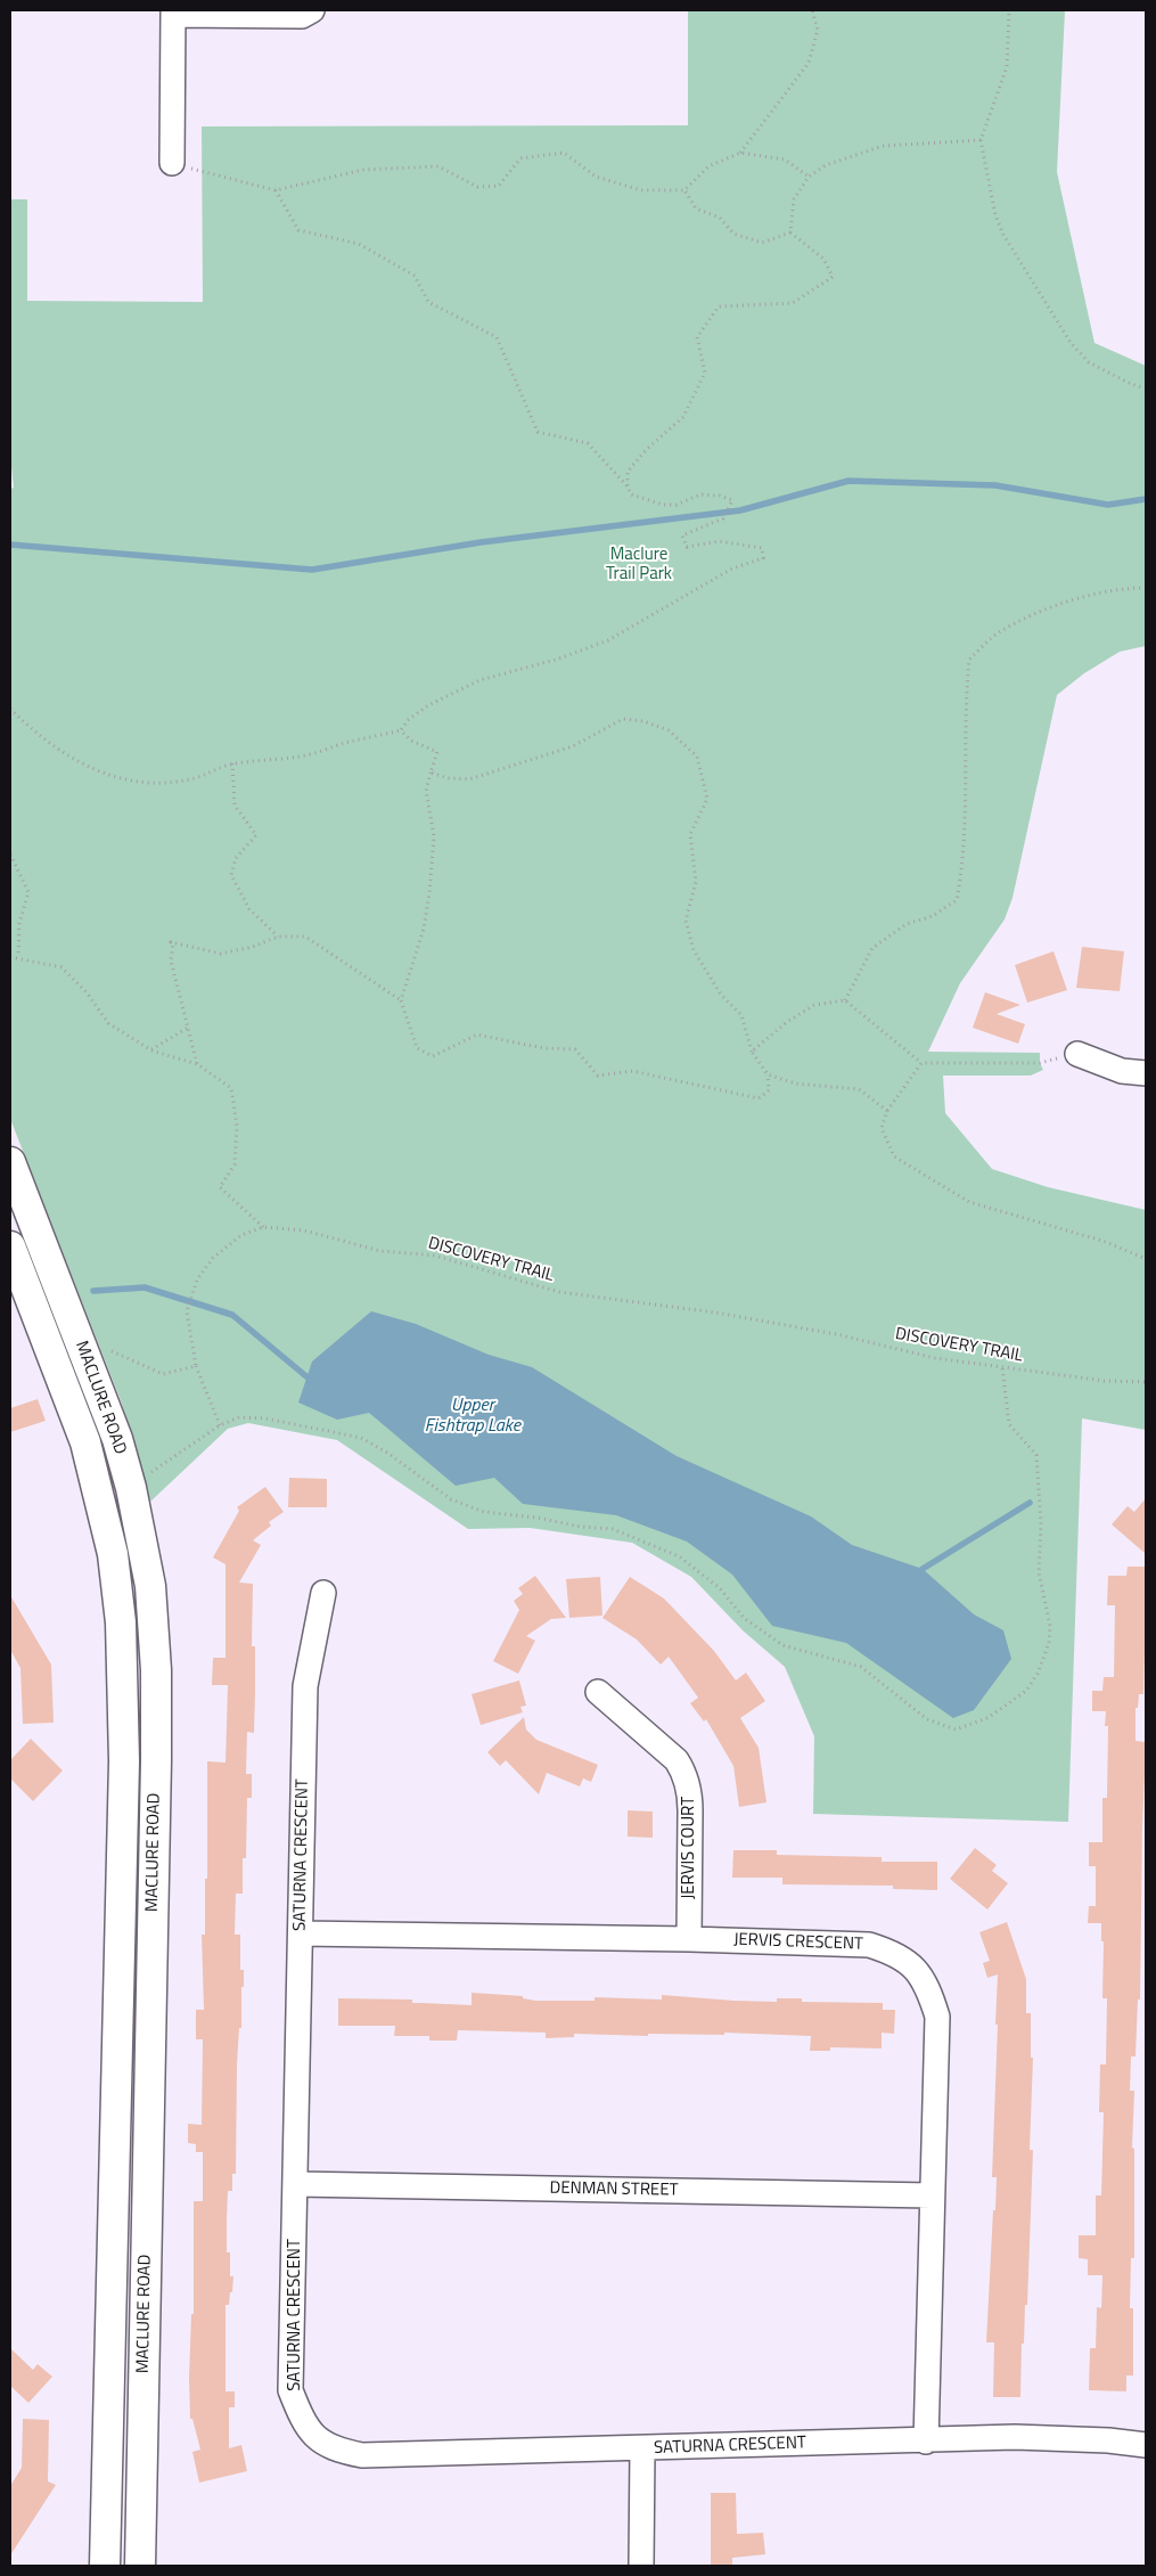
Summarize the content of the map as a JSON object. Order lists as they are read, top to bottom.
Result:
{
  "streets": {
    "main road": ["MACLURE ROAD"],
    "street": [
      "JERVIS COURT",
      "SATURNA CRESCENT",
      "JERVIS CRESCENT",
      "DENMAN STREET"
    ],
    "path": ["DISCOVERY TRAIL"]
  },
  "crossings": [
    ["JERVIS COURT", "JERVIS CRESCENT"],
    ["SATURNA CRESCENT", "JERVIS CRESCENT"],
    ["SATURNA CRESCENT", "DENMAN STREET"],
    ["JERVIS CRESCENT", "DENMAN STREET"]
  ],
  "water": ["Upper Fishtrap Lake"],
  "parks": ["Maclure Trail Park"]
}
